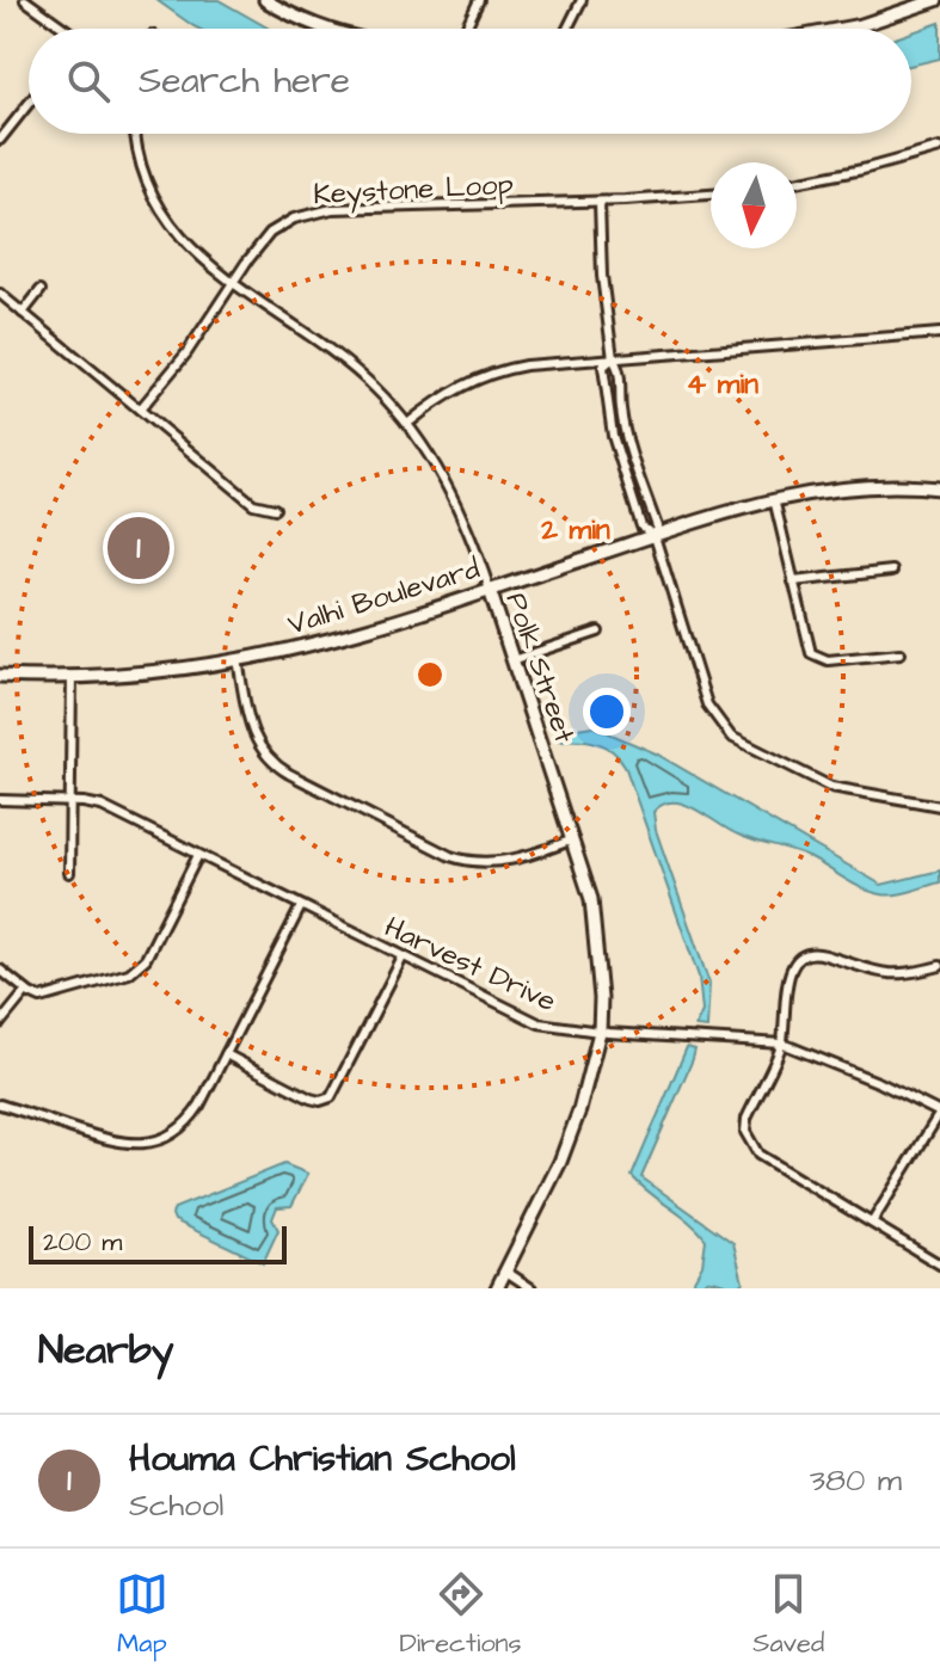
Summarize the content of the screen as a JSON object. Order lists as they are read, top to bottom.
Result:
{
  "streets": {
    "street": [
      "Keystone Loop",
      "Valhi Boulevard",
      "Polk Street",
      "Harvest Drive"
    ]
  },
  "crossings": [
    ["Keystone Loop", "Polk Street"],
    ["Valhi Boulevard", "Polk Street"],
    ["Polk Street", "Harvest Drive"]
  ],
  "scale_bar": "200 m",
  "north": "bottom",
  "page": {
    "search": "Search here",
    "pins": "1",
    "scale": "200 m",
    "heading": "Nearby",
    "list": [
      {
        "mark": "1",
        "name": "Houma Christian School",
        "note": "School",
        "value": "380 m"
      }
    ],
    "nav": ["Map", "Directions", "Saved"]
  },
  "rings": ["4 min", "2 min"]
}
